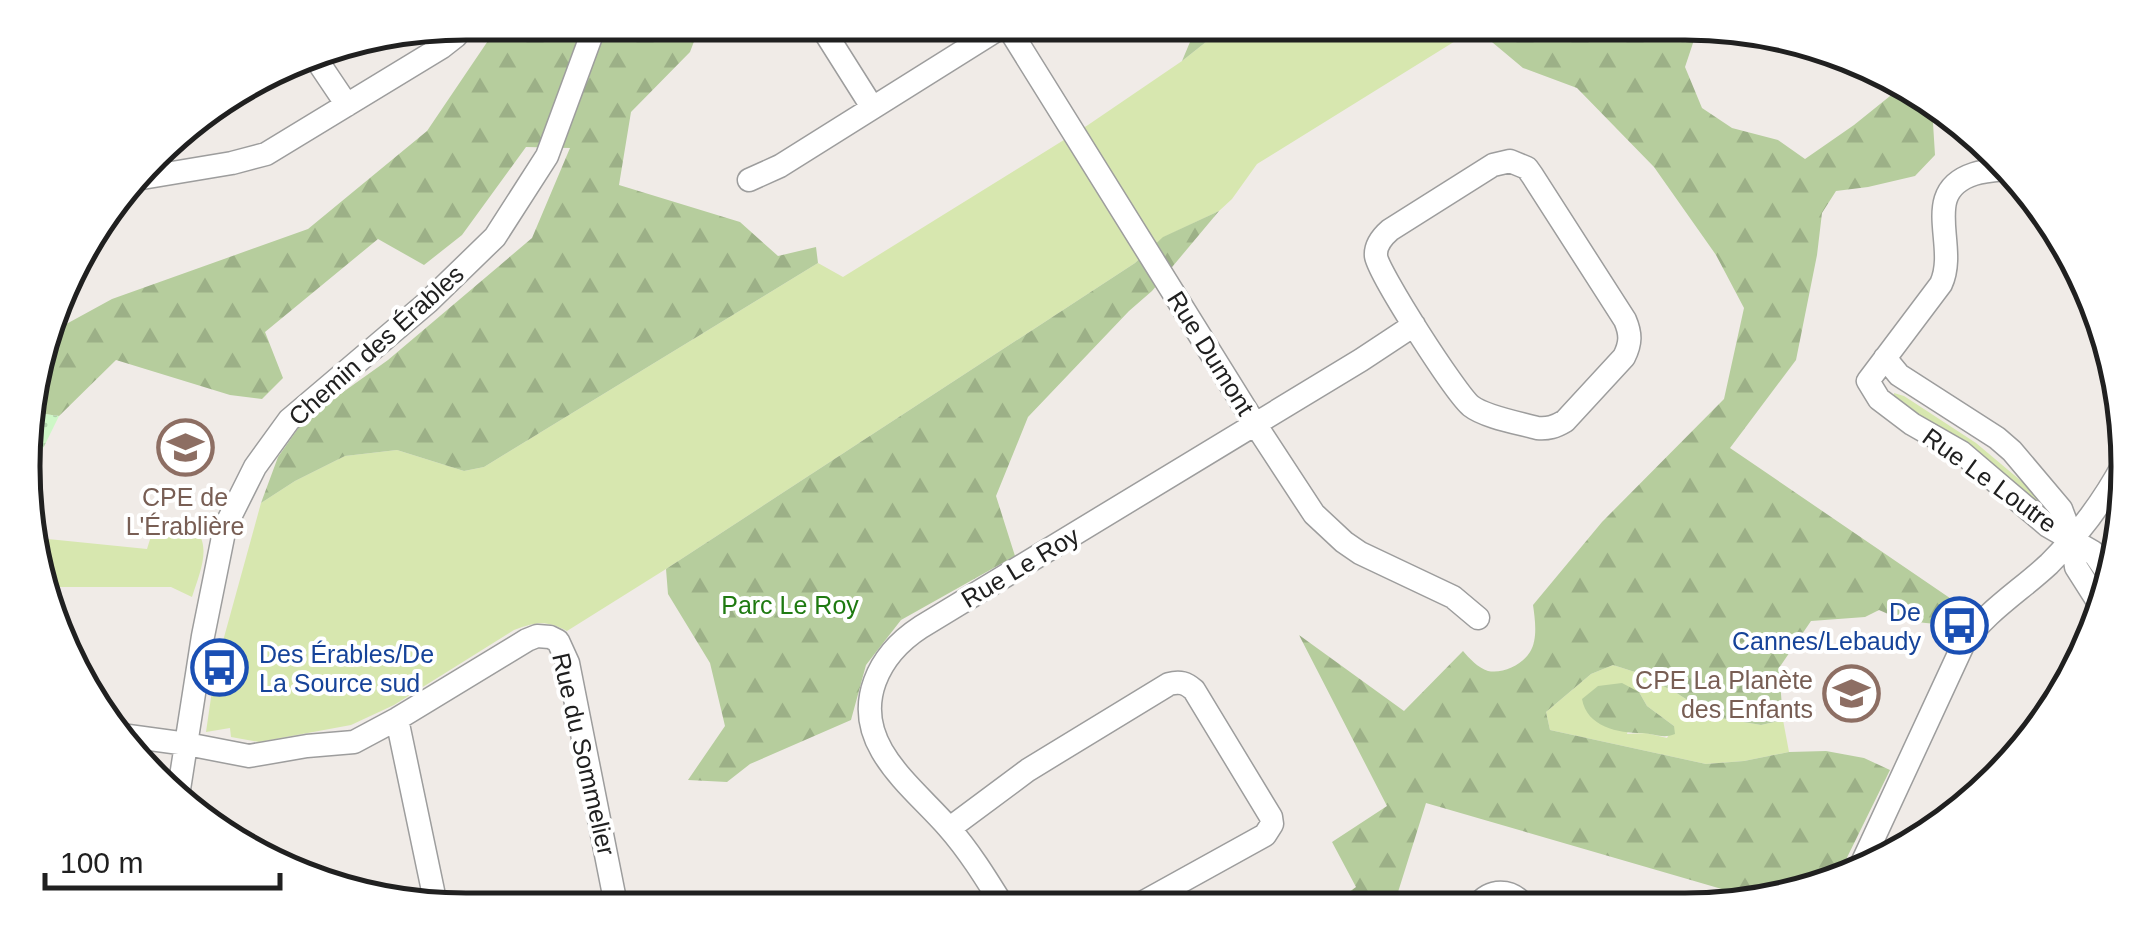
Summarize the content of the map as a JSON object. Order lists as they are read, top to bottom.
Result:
{
  "streets": {
    "street": [
      "Chemin des Érables",
      "Rue Dumont",
      "Rue Le Loutre",
      "Rue Le Roy",
      "Rue du Sommelier"
    ]
  },
  "crossings": [
    ["Chemin des Érables", "Rue du Sommelier"],
    ["Rue Dumont", "Rue Le Roy"]
  ],
  "parks": ["Parc Le Roy"],
  "places": {
    "school or university": ["CPE de L'Érablière", "CPE La Planète des Enfants"],
    "bus stop": ["De Cannes/Lebaudy", "Des Érables/De La Source sud"]
  },
  "scale_bar": "100 m"
}
